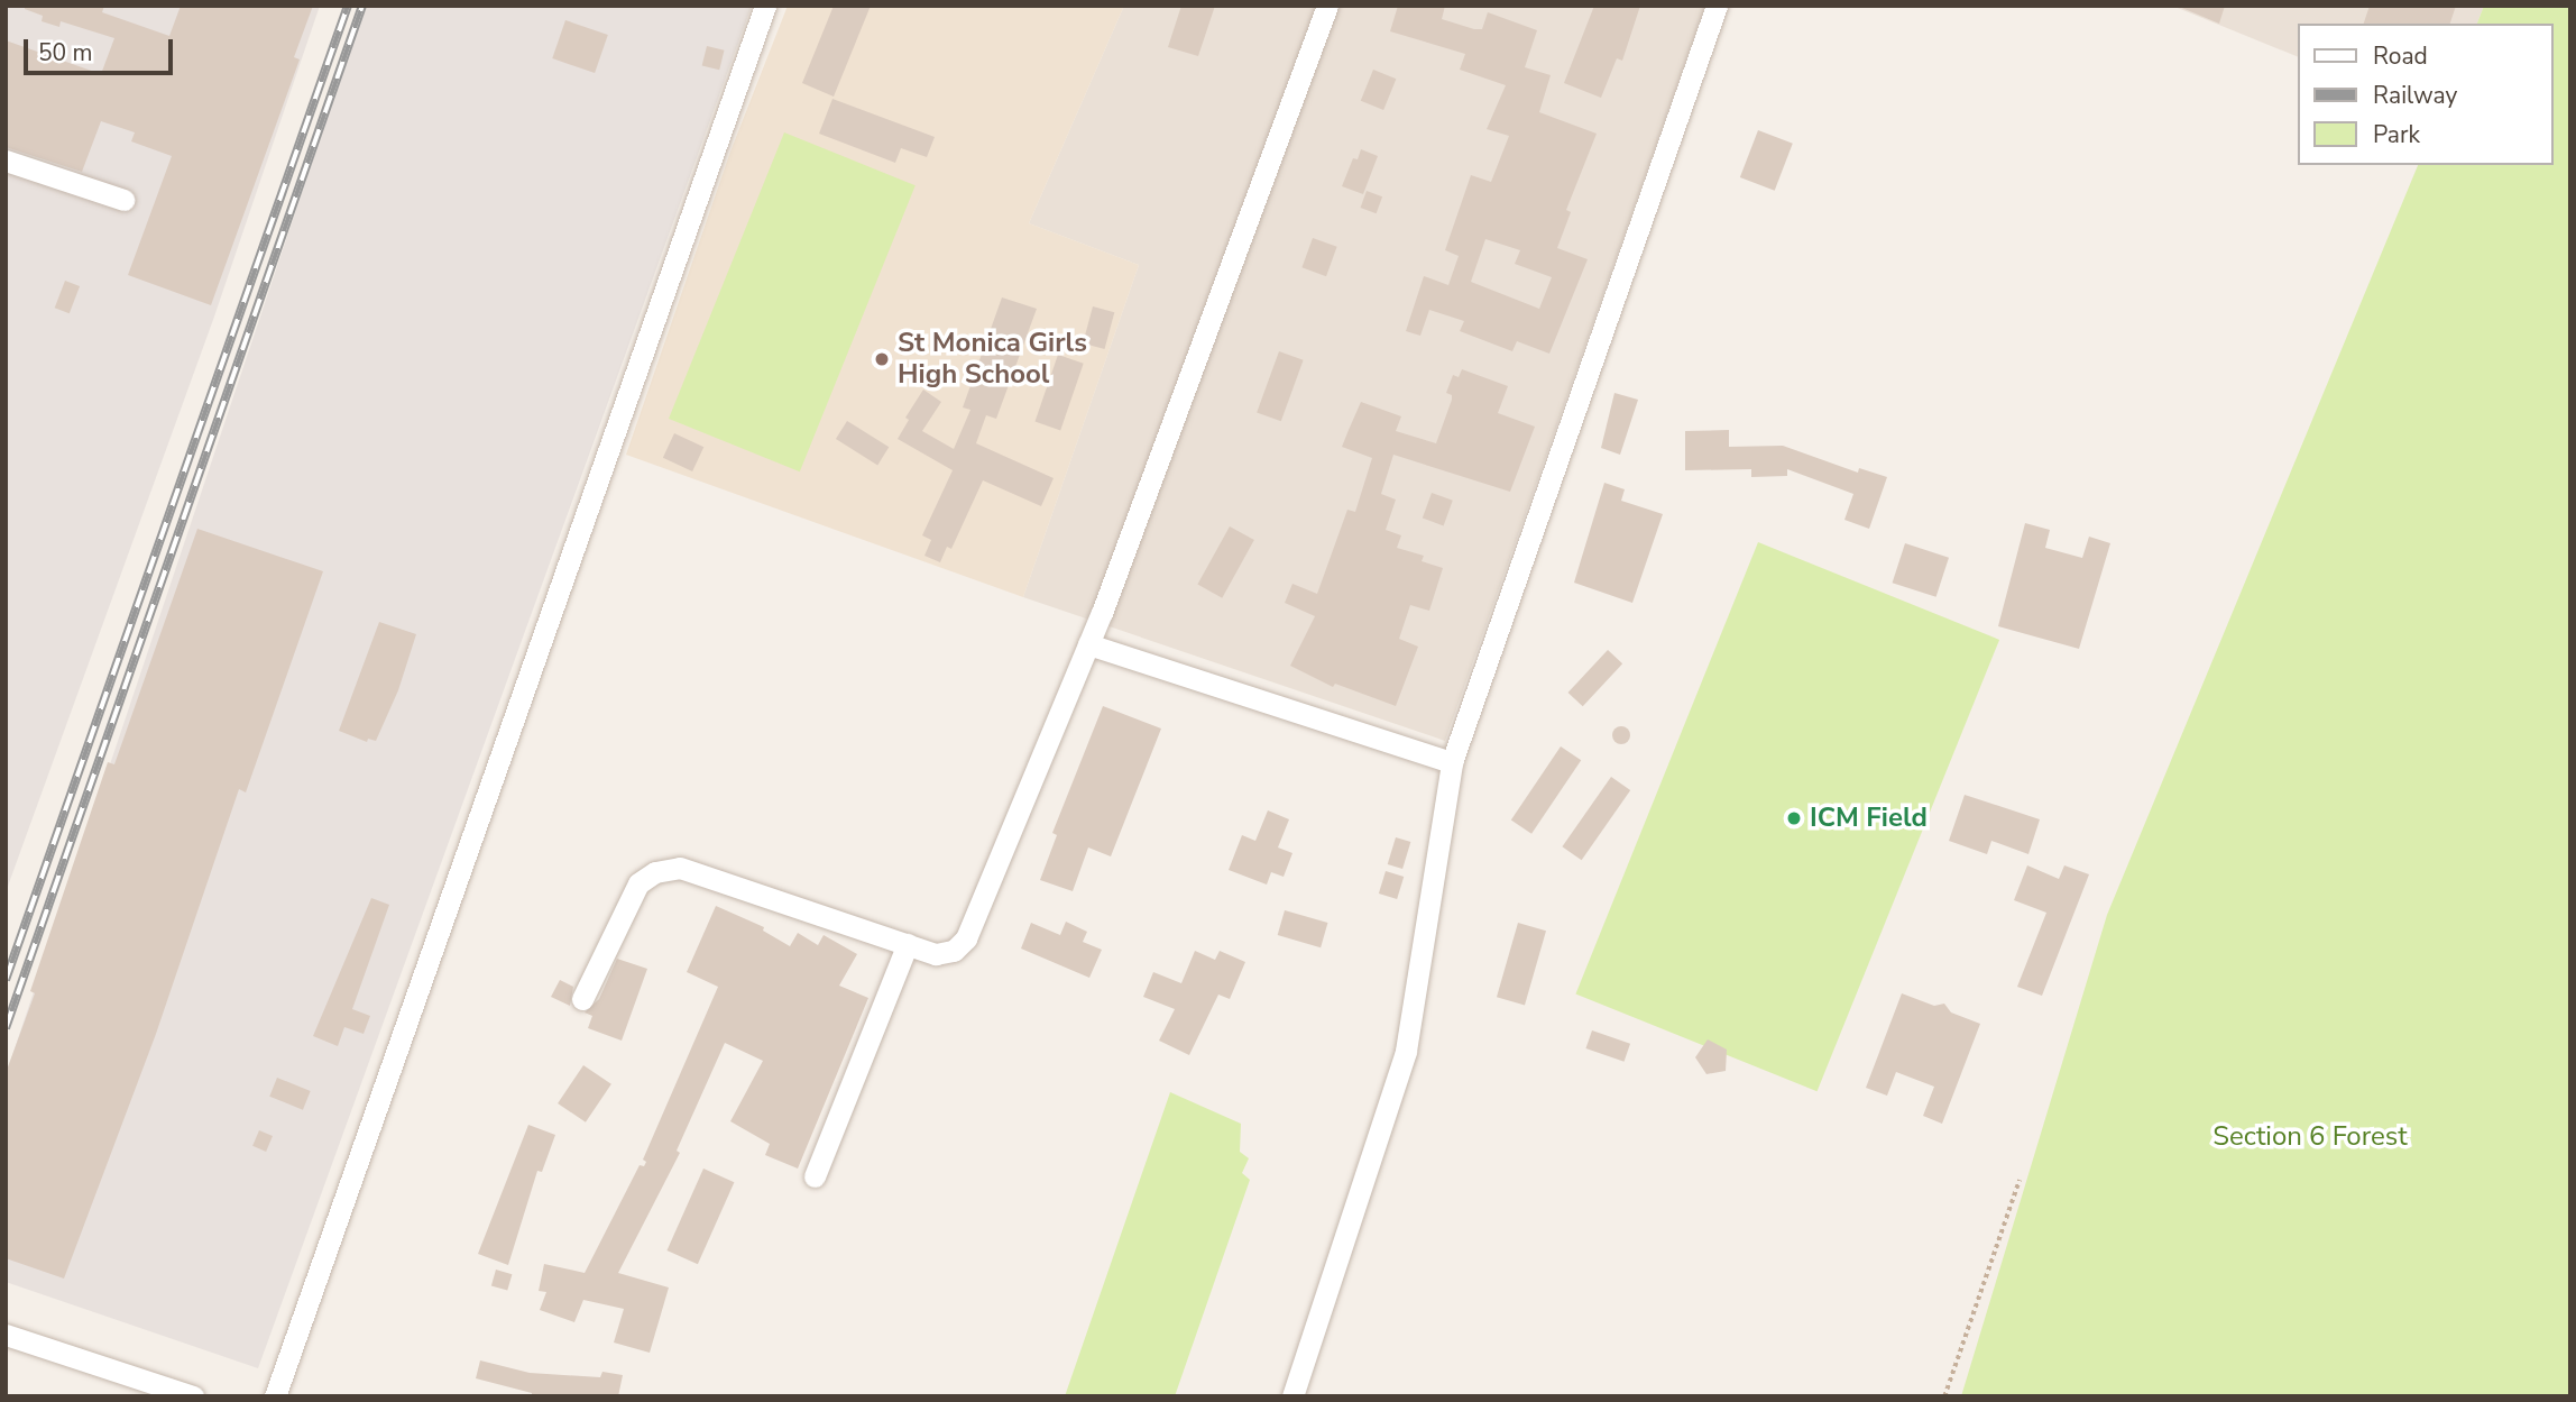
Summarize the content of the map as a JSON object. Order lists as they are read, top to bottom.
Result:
{
  "parks": ["Section 6 Forest"],
  "places": ["St Monica Girls High School", "ICM Field"],
  "legend": ["Road", "Railway", "Park"],
  "scale_bar": "50 m"
}
